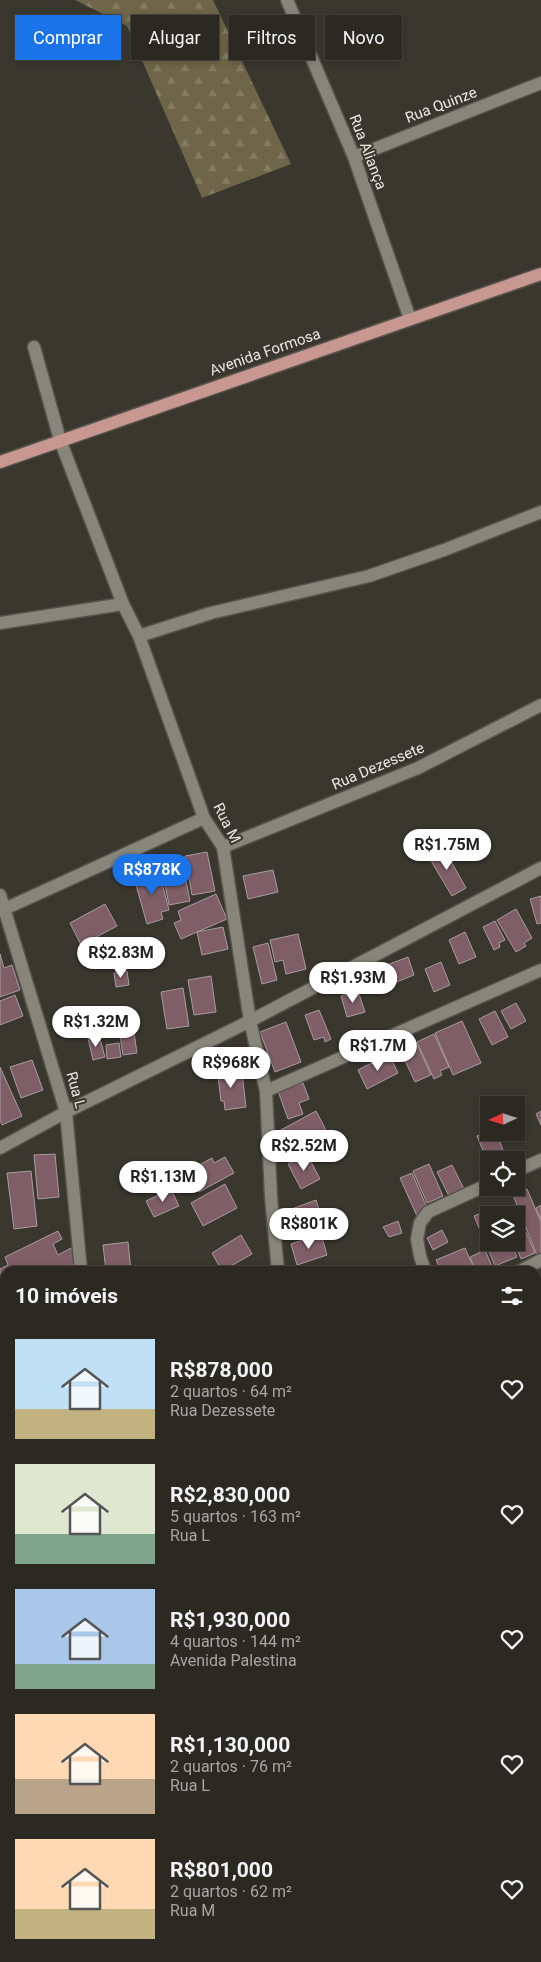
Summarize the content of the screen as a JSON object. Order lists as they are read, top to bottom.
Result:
{
  "streets": {
    "main road": ["Avenida Formosa"],
    "street": [
      "Rua Quinze",
      "Rua Aliança",
      "Rua Dezessete",
      "Rua M",
      "Rua L"
    ]
  },
  "crossings": [
    ["Rua Quinze", "Rua Aliança"],
    ["Rua Aliança", "Avenida Formosa"],
    ["Avenida Formosa", "Rua M"],
    ["Rua Dezessete", "Rua M"]
  ],
  "north": "left",
  "page": {
    "chip": [
      "Comprar",
      "Alugar",
      "Filtros",
      "Novo"
    ],
    "price": [
      "R$1.75M",
      "R$878K",
      "R$2.83M",
      "R$1.93M",
      "R$1.32M",
      "R$1.7M",
      "R$968K",
      "R$2.52M",
      "R$1.13M",
      "R$801K"
    ],
    "heading": "10 imóveis",
    "list": [
      {
        "name": "R$878,000",
        "note": "2 quartos · 64 m² · Rua Dezessete"
      },
      {
        "name": "R$2,830,000",
        "note": "5 quartos · 163 m² · Rua L"
      },
      {
        "name": "R$1,930,000",
        "note": "4 quartos · 144 m² · Avenida Palestina"
      },
      {
        "name": "R$1,130,000",
        "note": "2 quartos · 76 m² · Rua L"
      },
      {
        "name": "R$801,000",
        "note": "2 quartos · 62 m² · Rua M"
      }
    ]
  }
}
